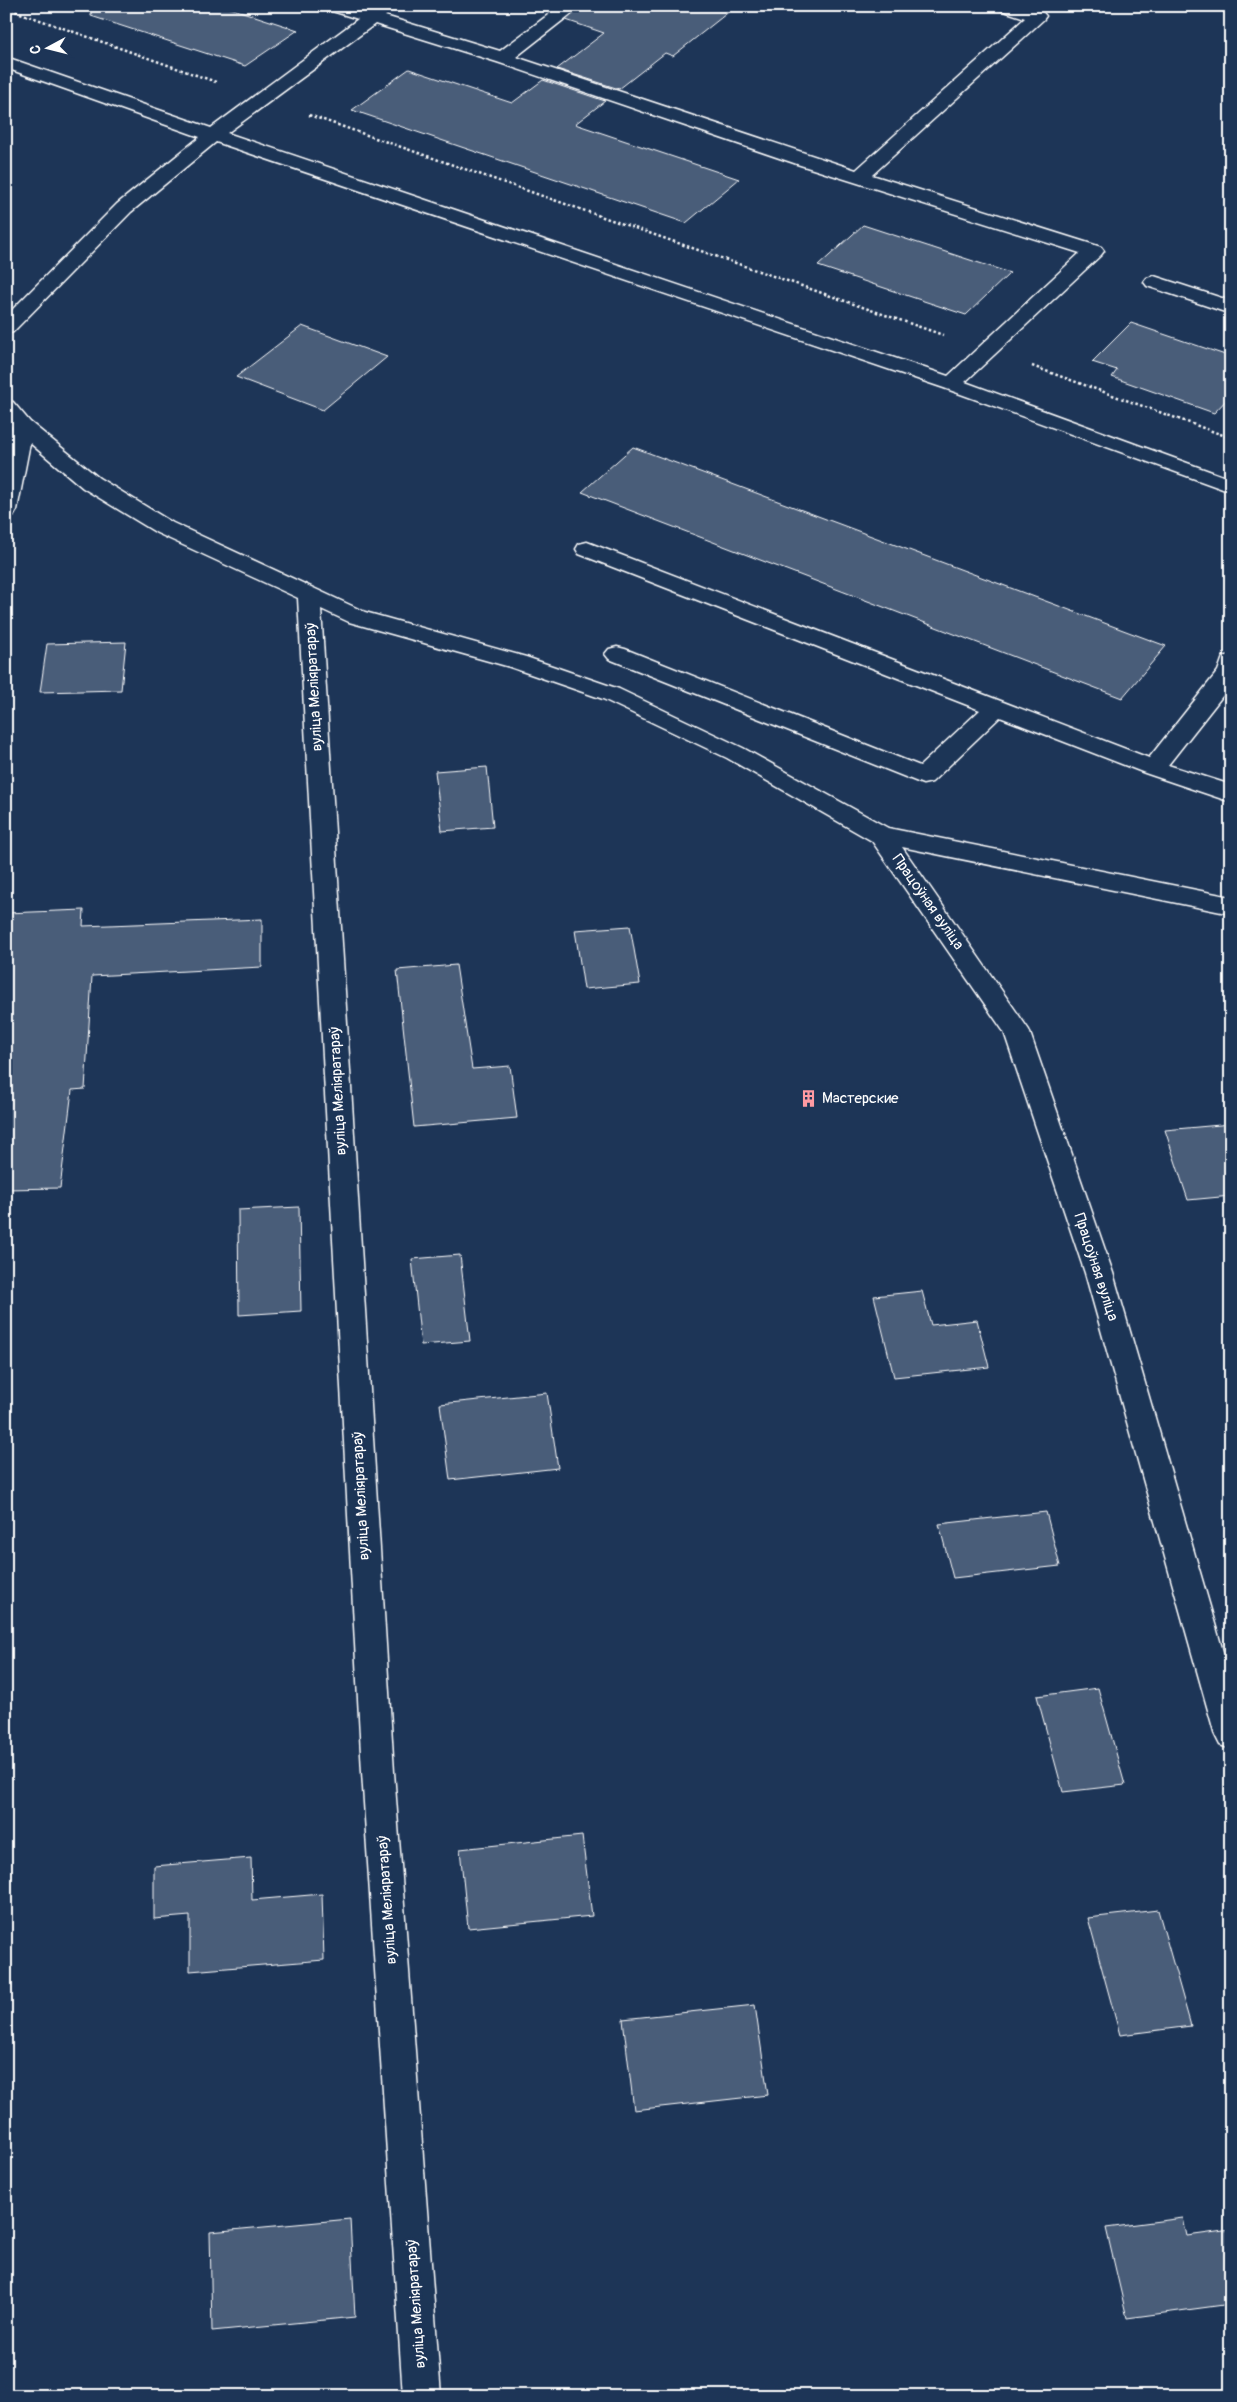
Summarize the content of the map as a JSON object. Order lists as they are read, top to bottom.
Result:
{
  "streets": {
    "street": ["вуліца Меліяратараў", "Працоўная вуліца"]
  },
  "places": {
    "building": ["Мастерские"]
  },
  "north": "left"
}
